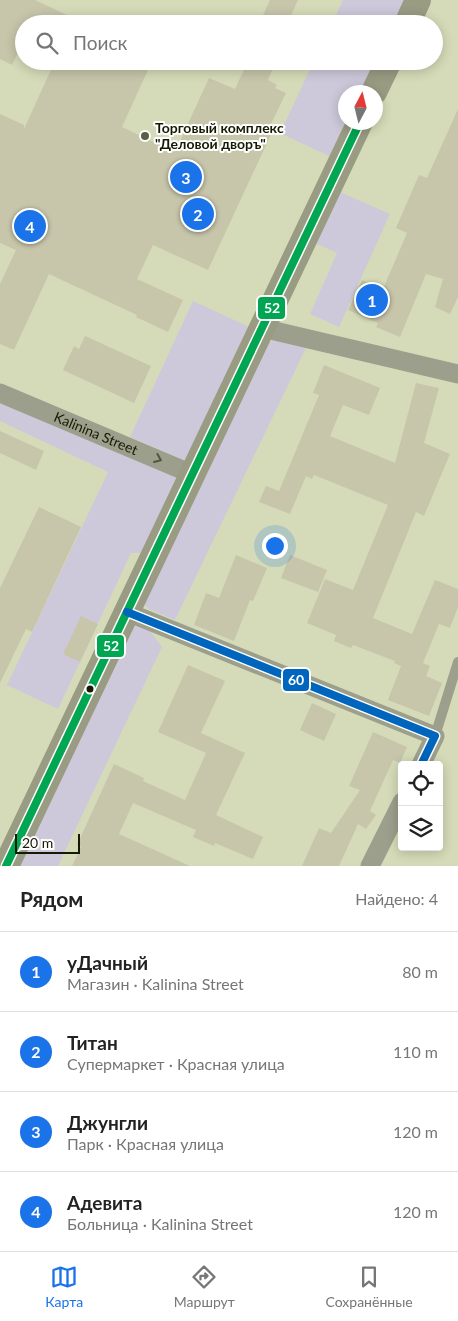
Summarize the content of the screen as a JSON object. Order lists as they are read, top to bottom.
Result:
{
  "streets": {
    "street": ["Kalinina Street"]
  },
  "one_way": ["Kalinina Street"],
  "places": ["Торговый комплекс \"Деловой дворъ\""],
  "lines": ["transit line 52", "transit line 60"],
  "scale_bar": "20 m",
  "north": "top",
  "page": {
    "search": "Поиск",
    "pins": [
      "3",
      "2",
      "4",
      "1"
    ],
    "scale": "20 m",
    "heading": ["Рядом", "Найдено: 4"],
    "list": [
      {
        "mark": "1",
        "name": "уДачный",
        "note": "Магазин · Kalinina Street",
        "value": "80 m"
      },
      {
        "mark": "2",
        "name": "Титан",
        "note": "Супермаркет · Красная улица",
        "value": "110 m"
      },
      {
        "mark": "3",
        "name": "Джунгли",
        "note": "Парк · Красная улица",
        "value": "120 m"
      },
      {
        "mark": "4",
        "name": "Адевита",
        "note": "Больница · Kalinina Street",
        "value": "120 m"
      }
    ],
    "nav": ["Карта", "Маршрут", "Сохранённые"]
  }
}
